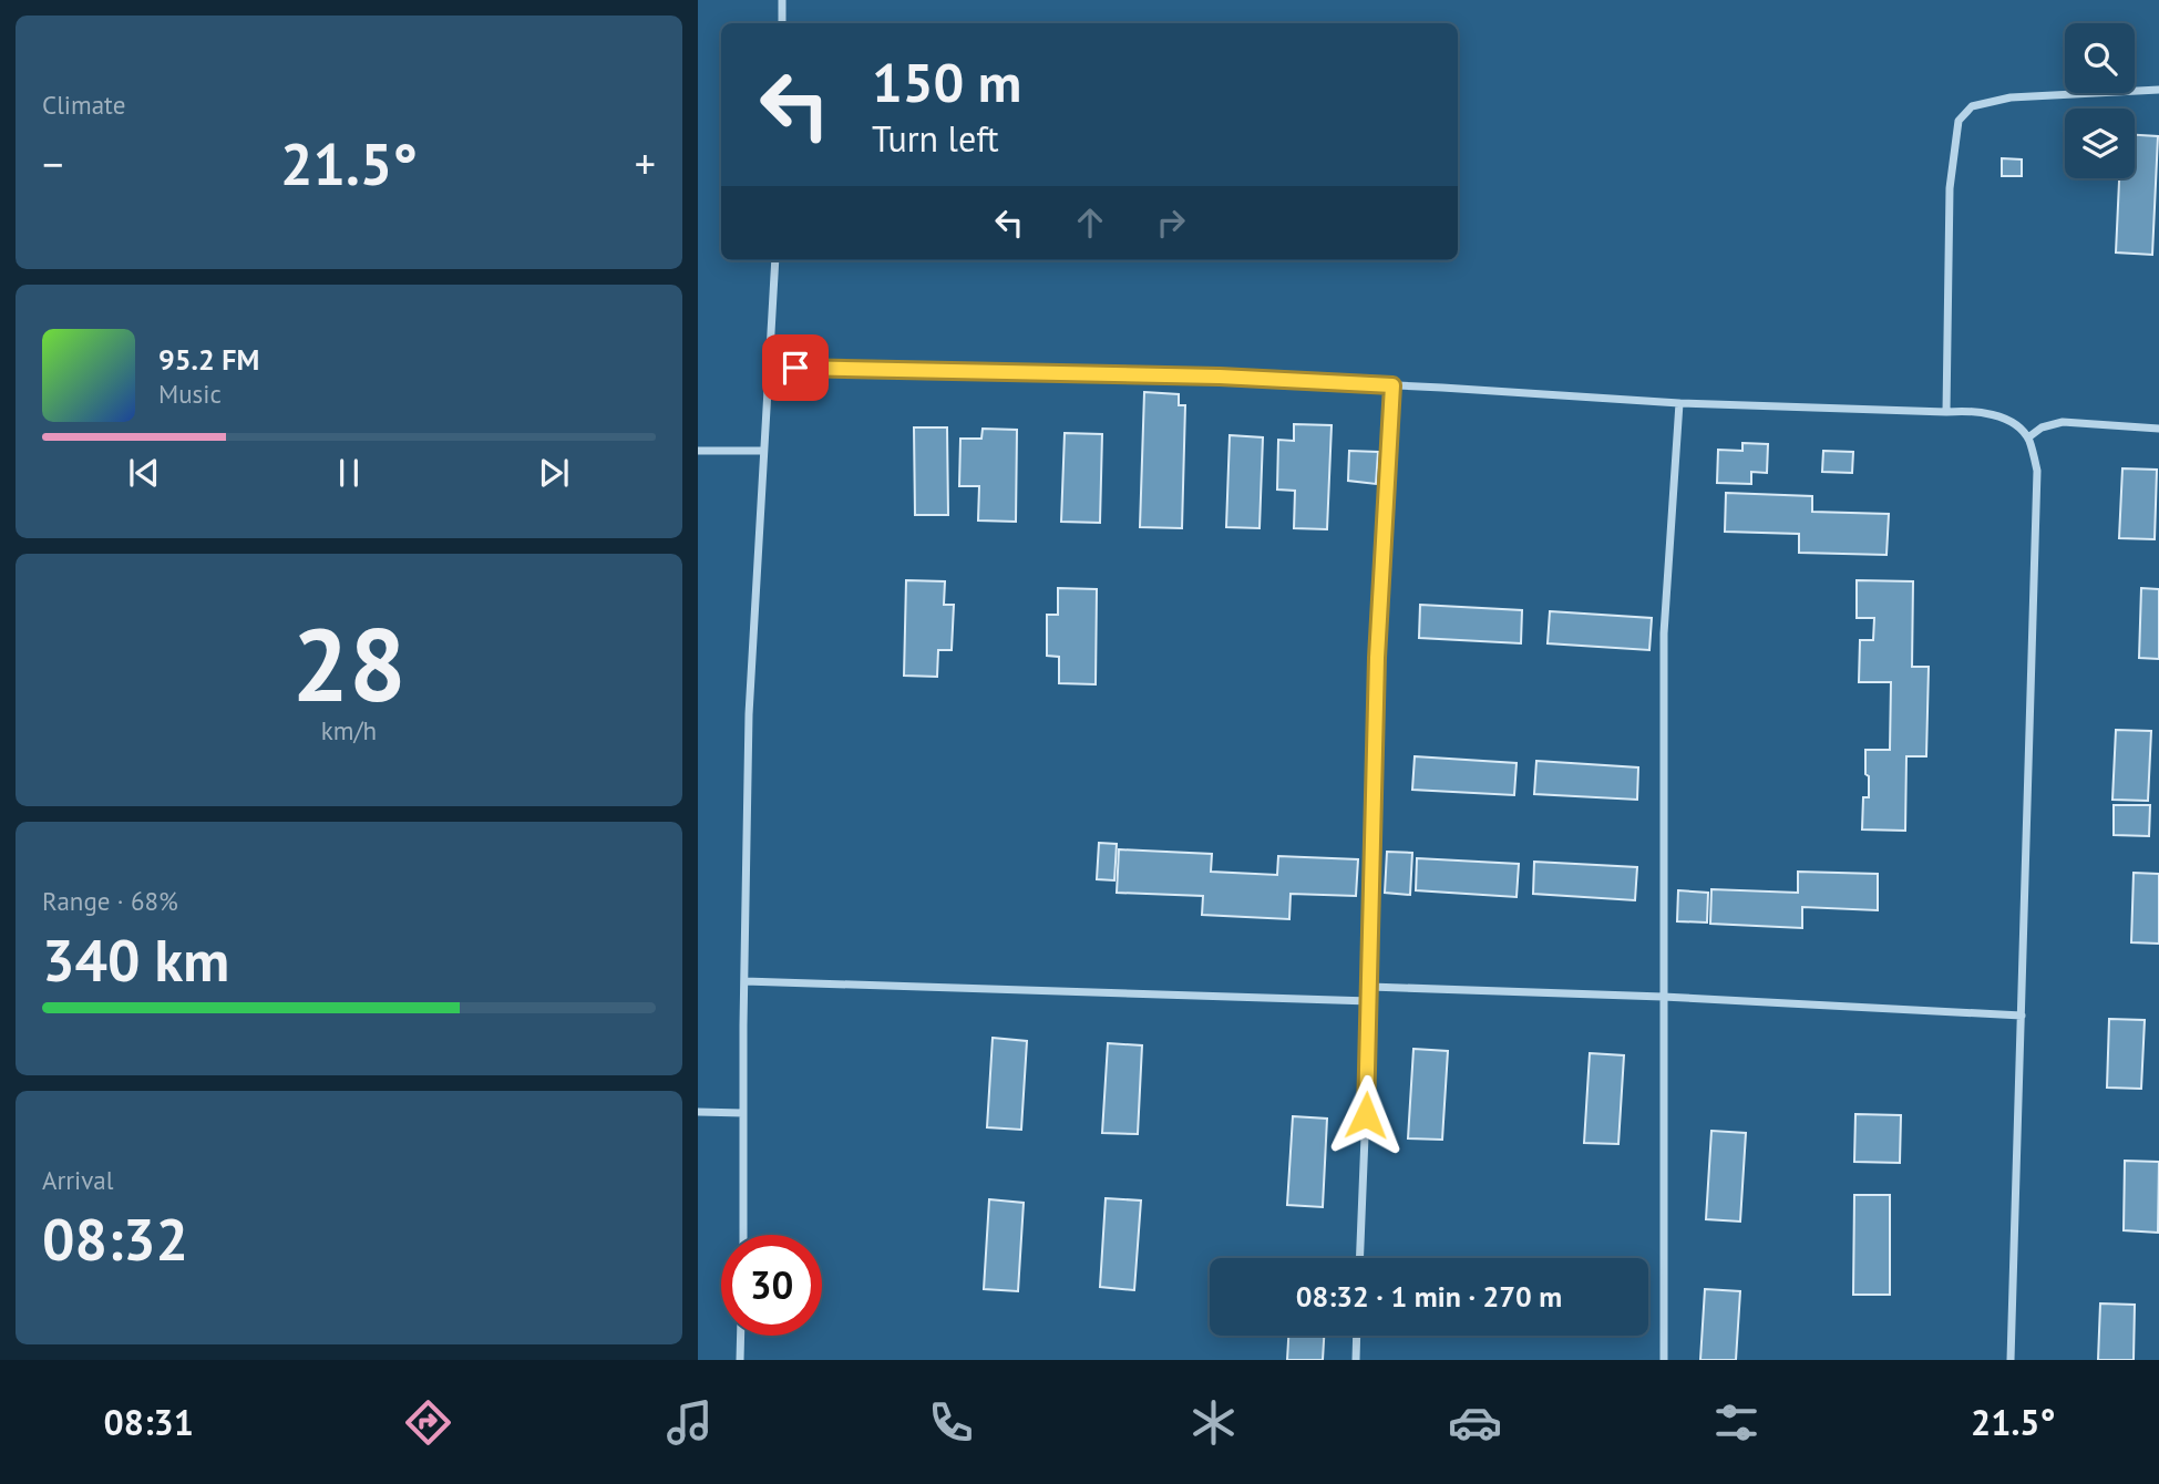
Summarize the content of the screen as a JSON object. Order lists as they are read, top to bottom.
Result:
{
  "page": {
    "tile": [
      "Climate",
      ["28", "km/h"],
      ["Range · 68%", "340 km"],
      ["Arrival", "08:32"]
    ],
    "turn": ["150 m", "Turn left"],
    "heat": ["−", "21.5°", "+"],
    "song": ["95.2 FM", "Music"],
    "limit": "30",
    "trip": "08:32 · 1 min · 270 m",
    "tabs": ["08:31", "21.5°"]
  }
}
